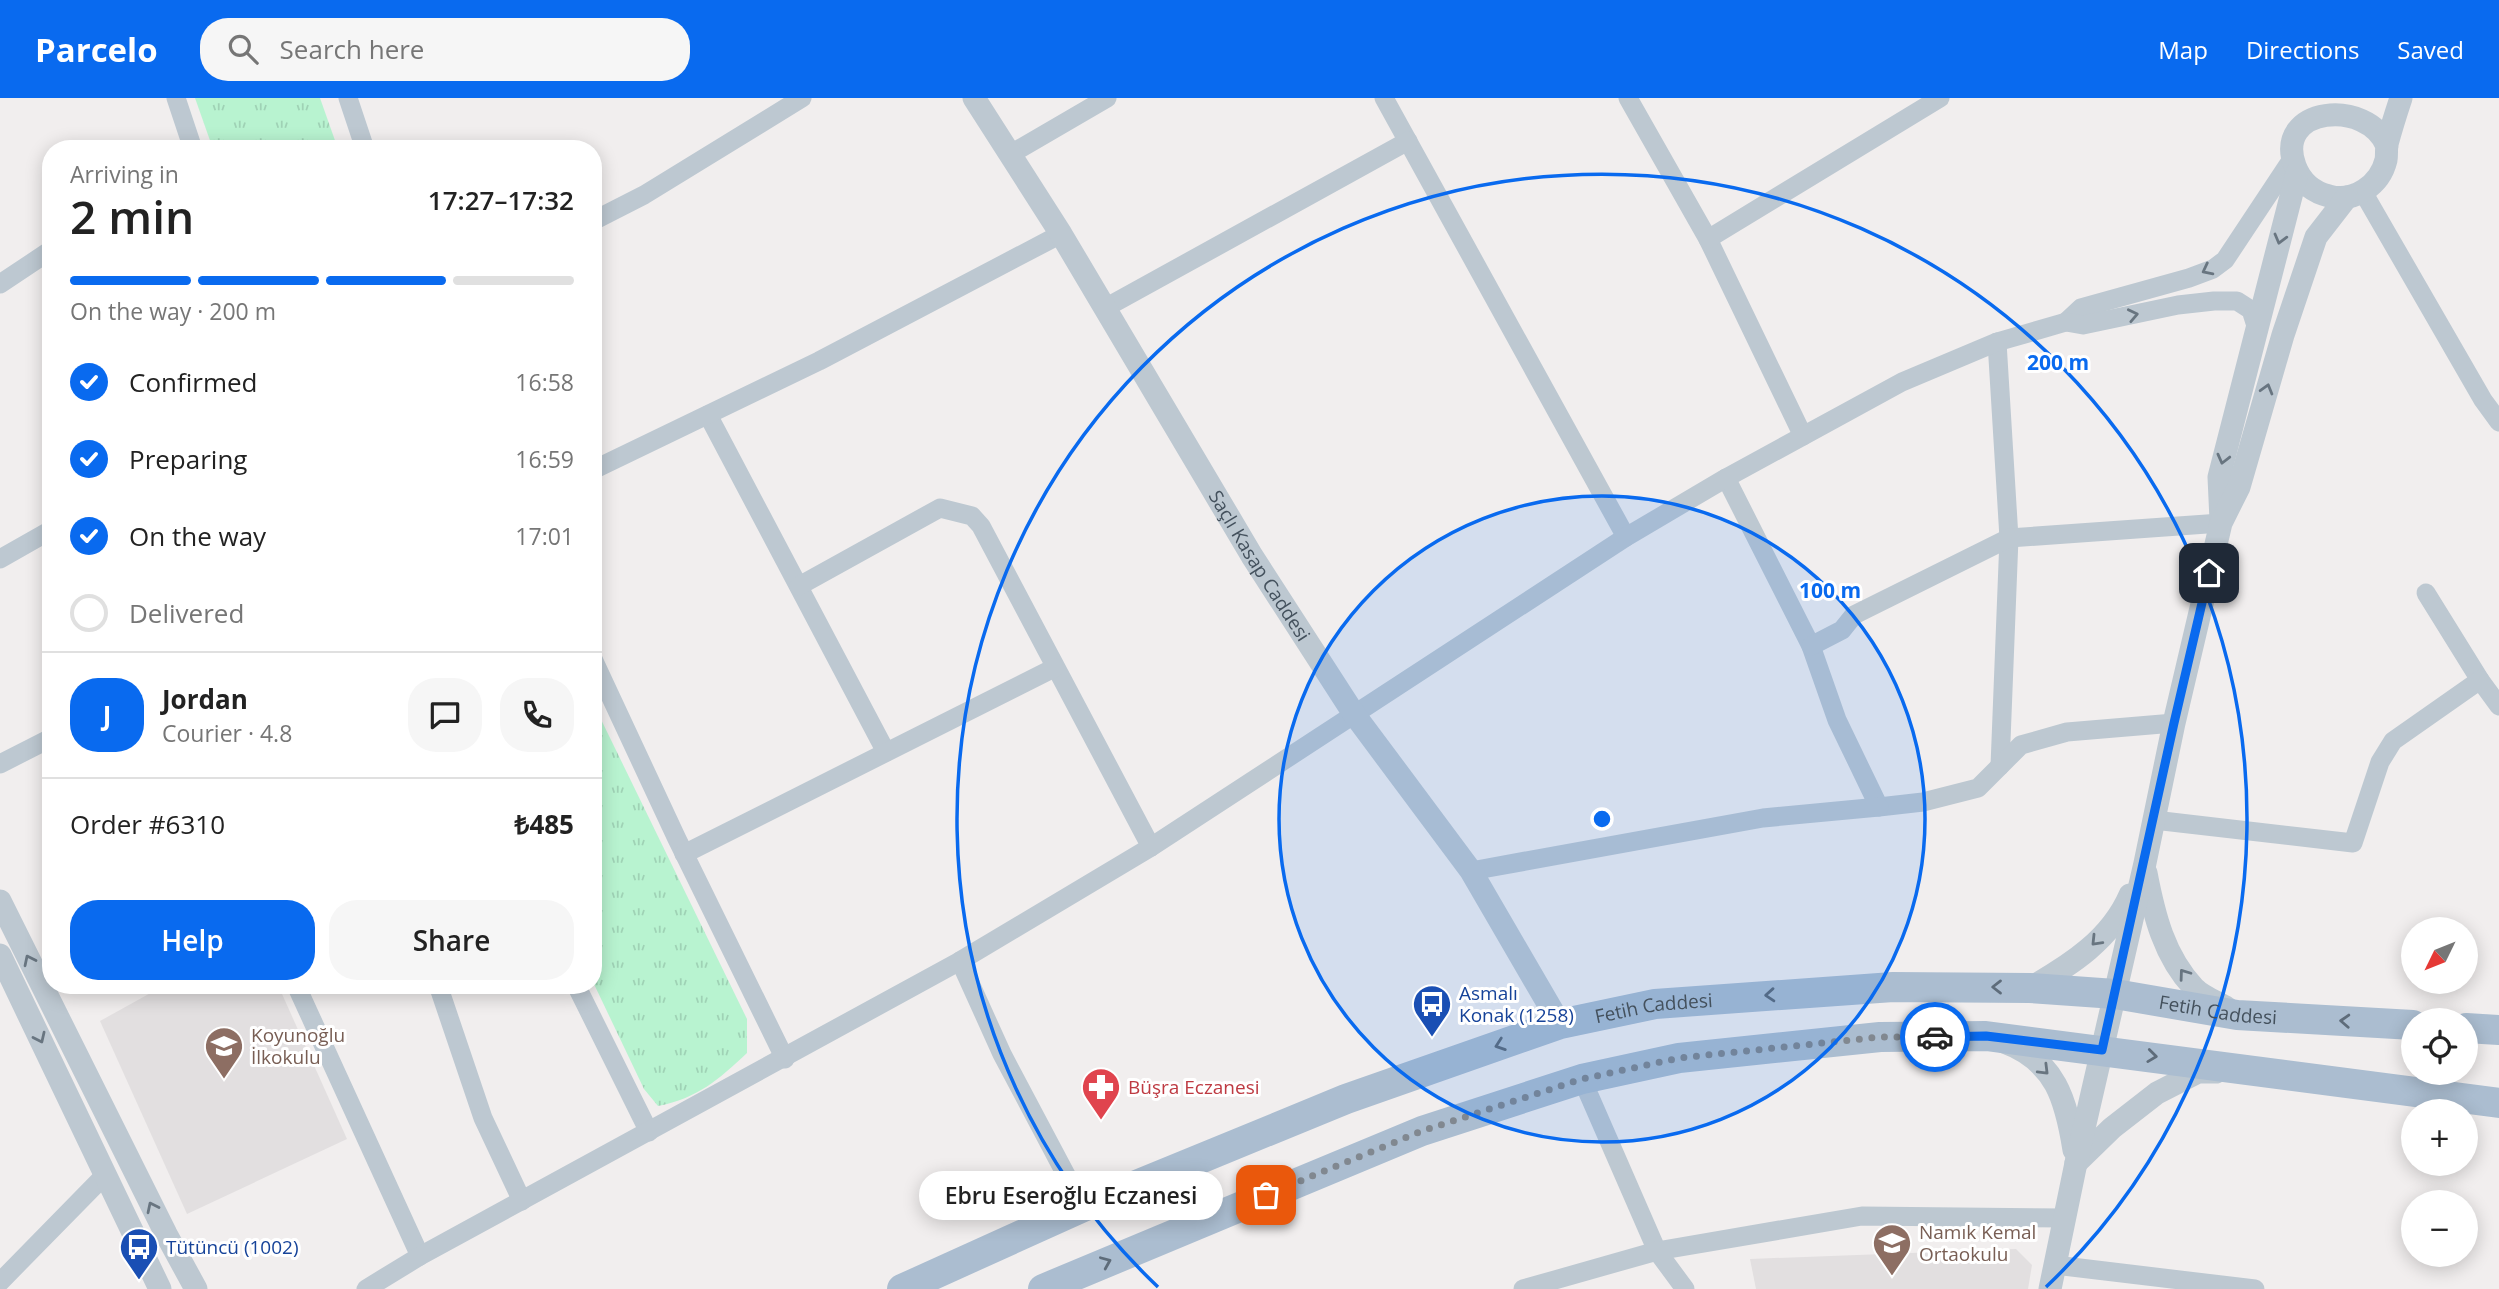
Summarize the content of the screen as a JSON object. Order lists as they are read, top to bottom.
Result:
{
  "streets": {
    "main road": ["Fetih Caddesi"],
    "street": ["Saçlı Kasap Caddesi"]
  },
  "crossings": [
    ["Saçlı Kasap Caddesi", "Fetih Caddesi"]
  ],
  "places": {
    "bus stop": ["Asmalı Konak (1258)", "Tütüncü (1002)"],
    "school or university": ["Koyunoğlu İlkokulu", "Namık Kemal Ortaokulu"],
    "pharmacy": ["Büşra Eczanesi"],
    "other": ["Ebru Eseroğlu Eczanesi"]
  },
  "north": "bottom left",
  "page": {
    "header": "Parcelo",
    "search": "Search here",
    "nav": ["Map", "Directions", "Saved"],
    "heading": ["2 min", "Arriving in", "17:27–17:32"],
    "panel": [
      "Jordan",
      "Courier · 4.8",
      "Order #6310",
      "₺485"
    ],
    "bar": "On the way · 200 m",
    "list": [
      ["Confirmed", "16:58"],
      ["Preparing", "16:59"],
      ["On the way", "17:01"],
      "Delivered"
    ],
    "round": "J",
    "buttons": ["Help", "Share"],
    "map_buttons": ["+", "−"],
    "bubble": "Ebru Eseroğlu Eczanesi"
  },
  "rings": ["200 m", "100 m"]
}
